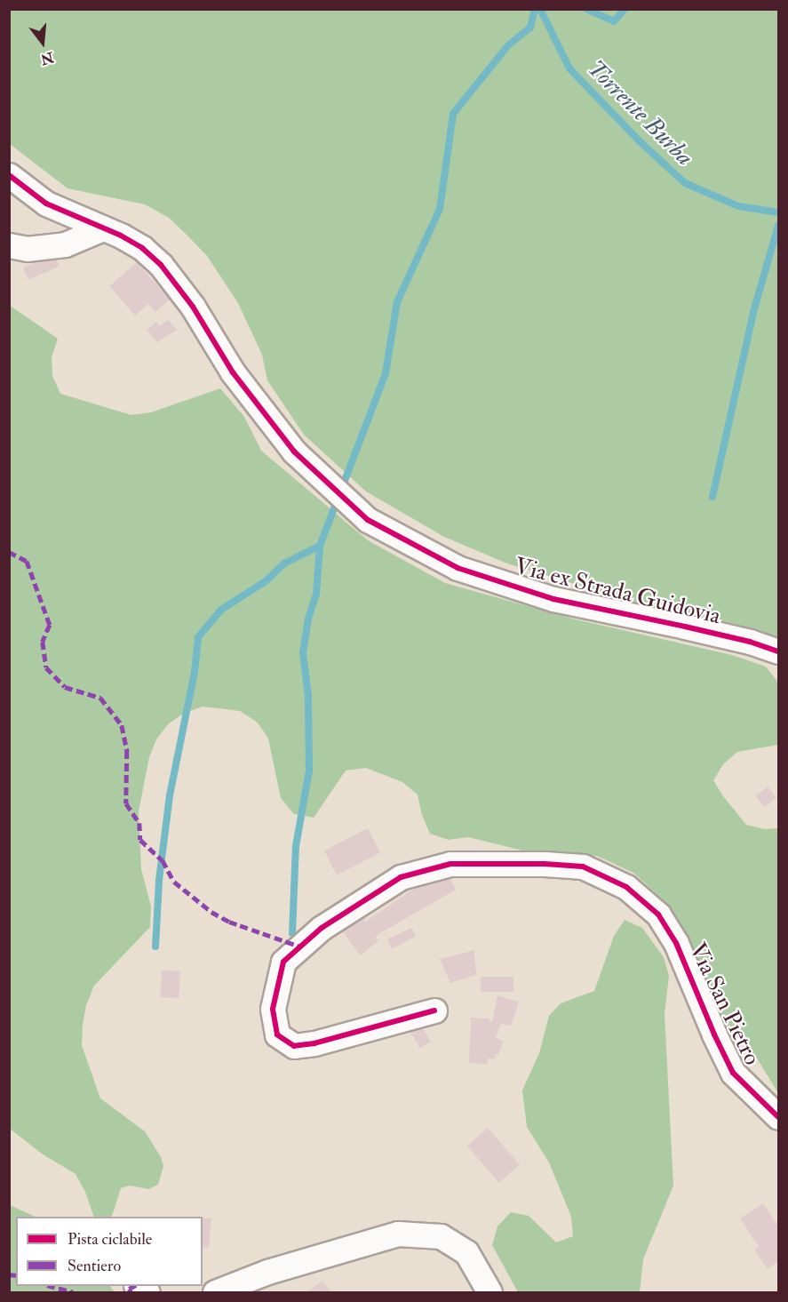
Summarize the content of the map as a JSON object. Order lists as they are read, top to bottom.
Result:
{
  "streets": {
    "street": ["Via ex Strada Guidovia", "Via San Pietro"]
  },
  "water": ["Torrente Burba"],
  "legend": ["Pista ciclabile", "Sentiero"],
  "north": "bottom"
}
